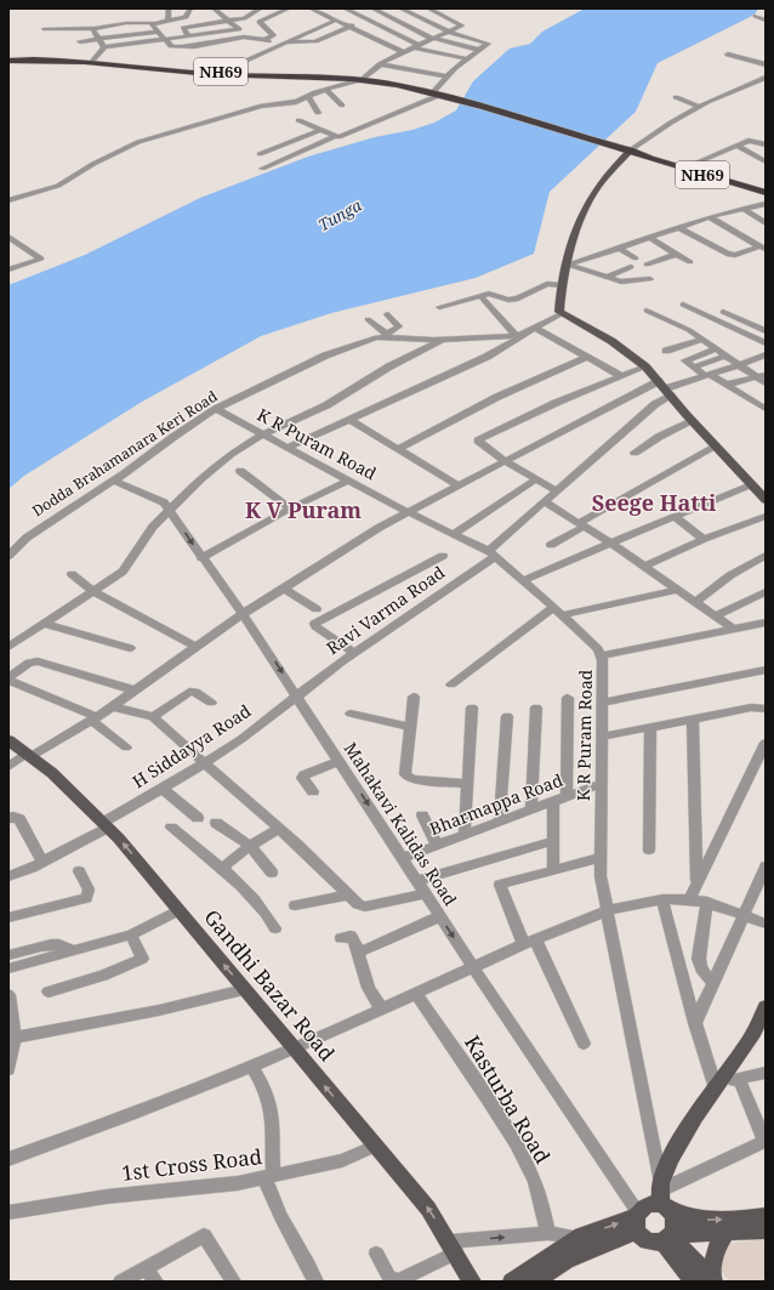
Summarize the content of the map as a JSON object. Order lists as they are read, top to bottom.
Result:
{
  "streets": {
    "highway": ["NH69"],
    "main road": ["Gandhi Bazar Road"],
    "street": [
      "K R Puram Road",
      "Dodda Brahamanara Keri Road",
      "Ravi Varma Road",
      "H Siddayya Road",
      "Bharmappa Road",
      "Mahakavi Kalidas Road",
      "Kasturba Road",
      "1st Cross Road"
    ]
  },
  "crossings": [
    ["K R Puram Road", "Dodda Brahamanara Keri Road"],
    ["K R Puram Road", "Ravi Varma Road"],
    ["K R Puram Road", "Bharmappa Road"],
    ["K R Puram Road", "Mahakavi Kalidas Road"],
    ["Dodda Brahamanara Keri Road", "Mahakavi Kalidas Road"],
    ["Ravi Varma Road", "H Siddayya Road"],
    ["Ravi Varma Road", "Mahakavi Kalidas Road"],
    ["H Siddayya Road", "Mahakavi Kalidas Road"],
    ["H Siddayya Road", "Gandhi Bazar Road"],
    ["Bharmappa Road", "Mahakavi Kalidas Road"],
    ["Gandhi Bazar Road", "1st Cross Road"]
  ],
  "one_way": ["Gandhi Bazar Road"],
  "districts": ["Seege Hatti", "K V Puram"],
  "water": ["Tunga"]
}
